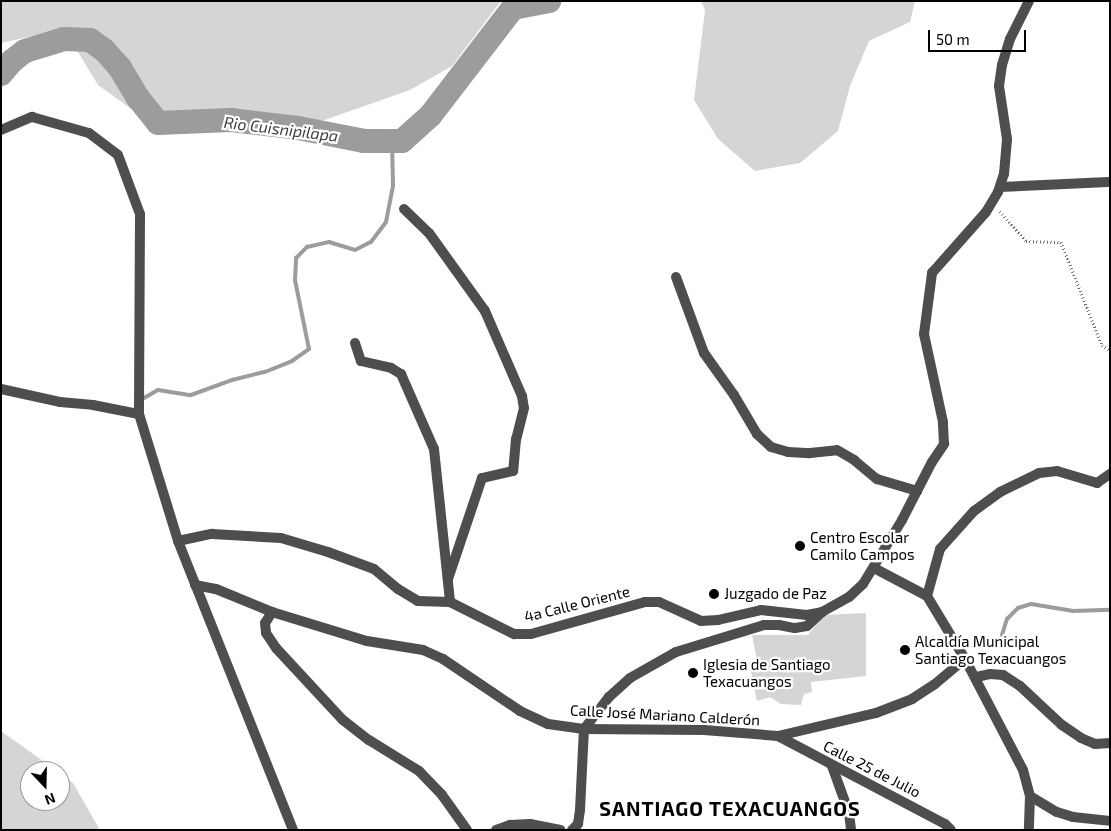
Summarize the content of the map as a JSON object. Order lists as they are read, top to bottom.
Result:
{
  "streets": {
    "street": ["4a Calle Oriente", "Calle José Mariano Calderón", "Calle 25 de Julio"]
  },
  "crossings": [
    ["Calle José Mariano Calderón", "Calle 25 de Julio"]
  ],
  "districts": ["SANTIAGO TEXACUANGOS"],
  "water": ["Rio Cuisnipilapa"],
  "places": [
    "Centro Escolar Camilo Campos",
    "Juzgado de Paz",
    "Alcaldía Municipal Santiago Texacuangos",
    "Iglesia de Santiago Texacuangos"
  ],
  "scale_bar": "50 m",
  "north": "bottom"
}
